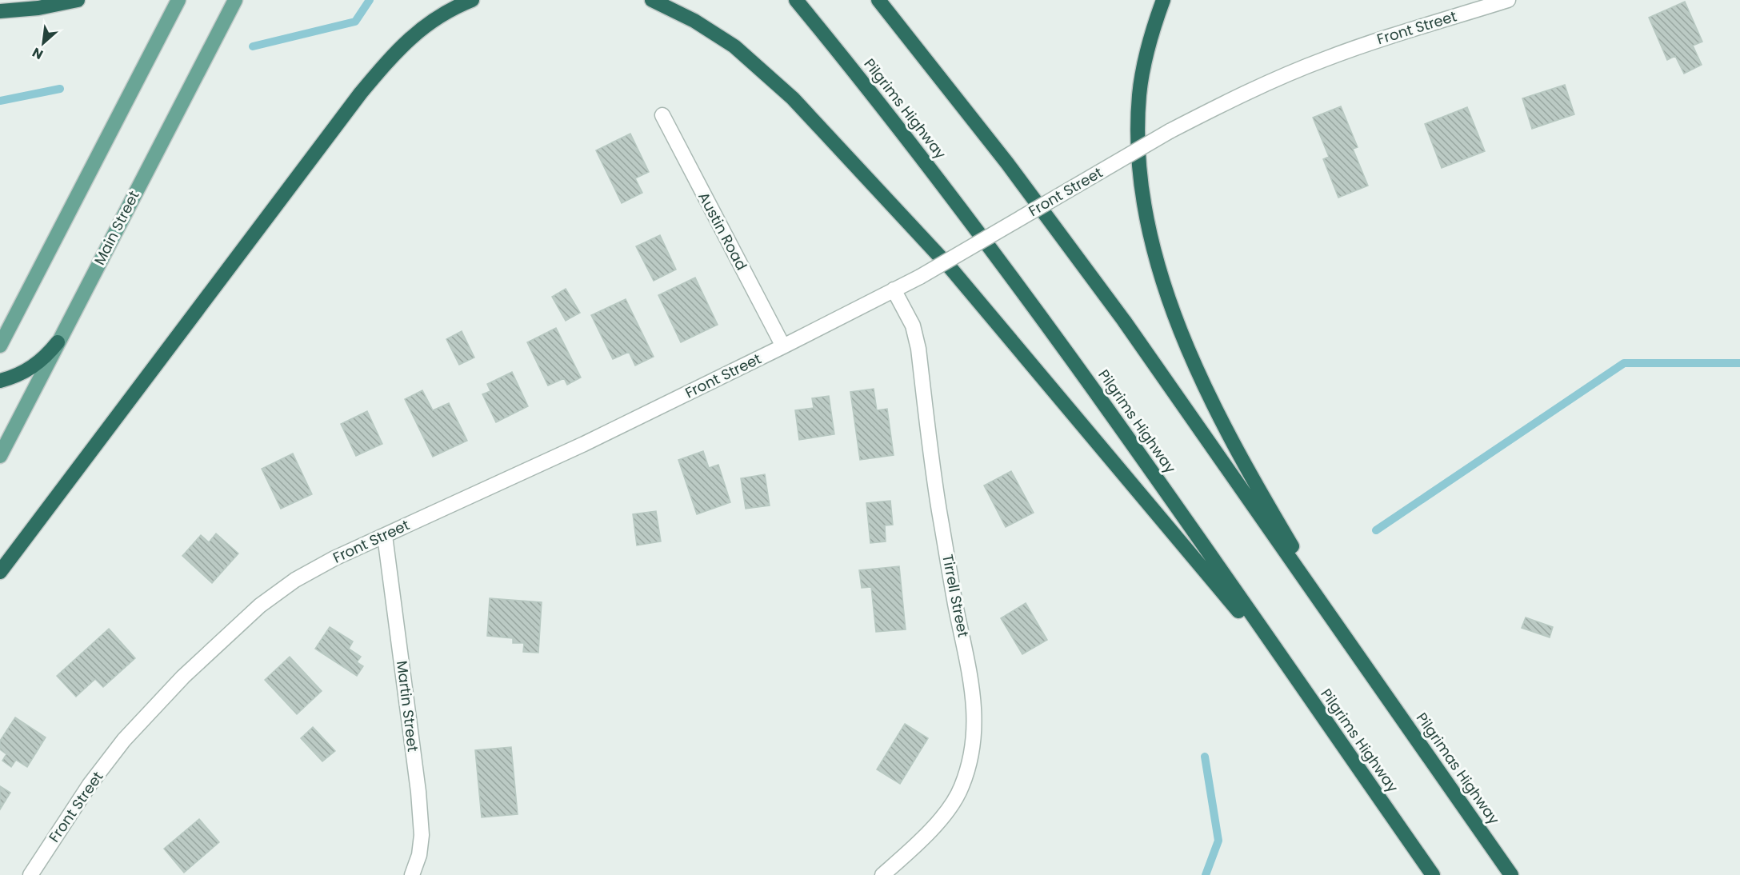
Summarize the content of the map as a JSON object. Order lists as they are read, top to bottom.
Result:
{
  "streets": {
    "highway": ["Pilgrims Highway", "Pilgrimas Highway"],
    "main road": ["Main Street"],
    "street": [
      "Front Street",
      "Austin Road",
      "Tirrell Street",
      "Martin Street"
    ]
  },
  "crossings": [
    ["Front Street", "Austin Road"],
    ["Front Street", "Tirrell Street"],
    ["Front Street", "Martin Street"]
  ],
  "north": "bottom left"
}
